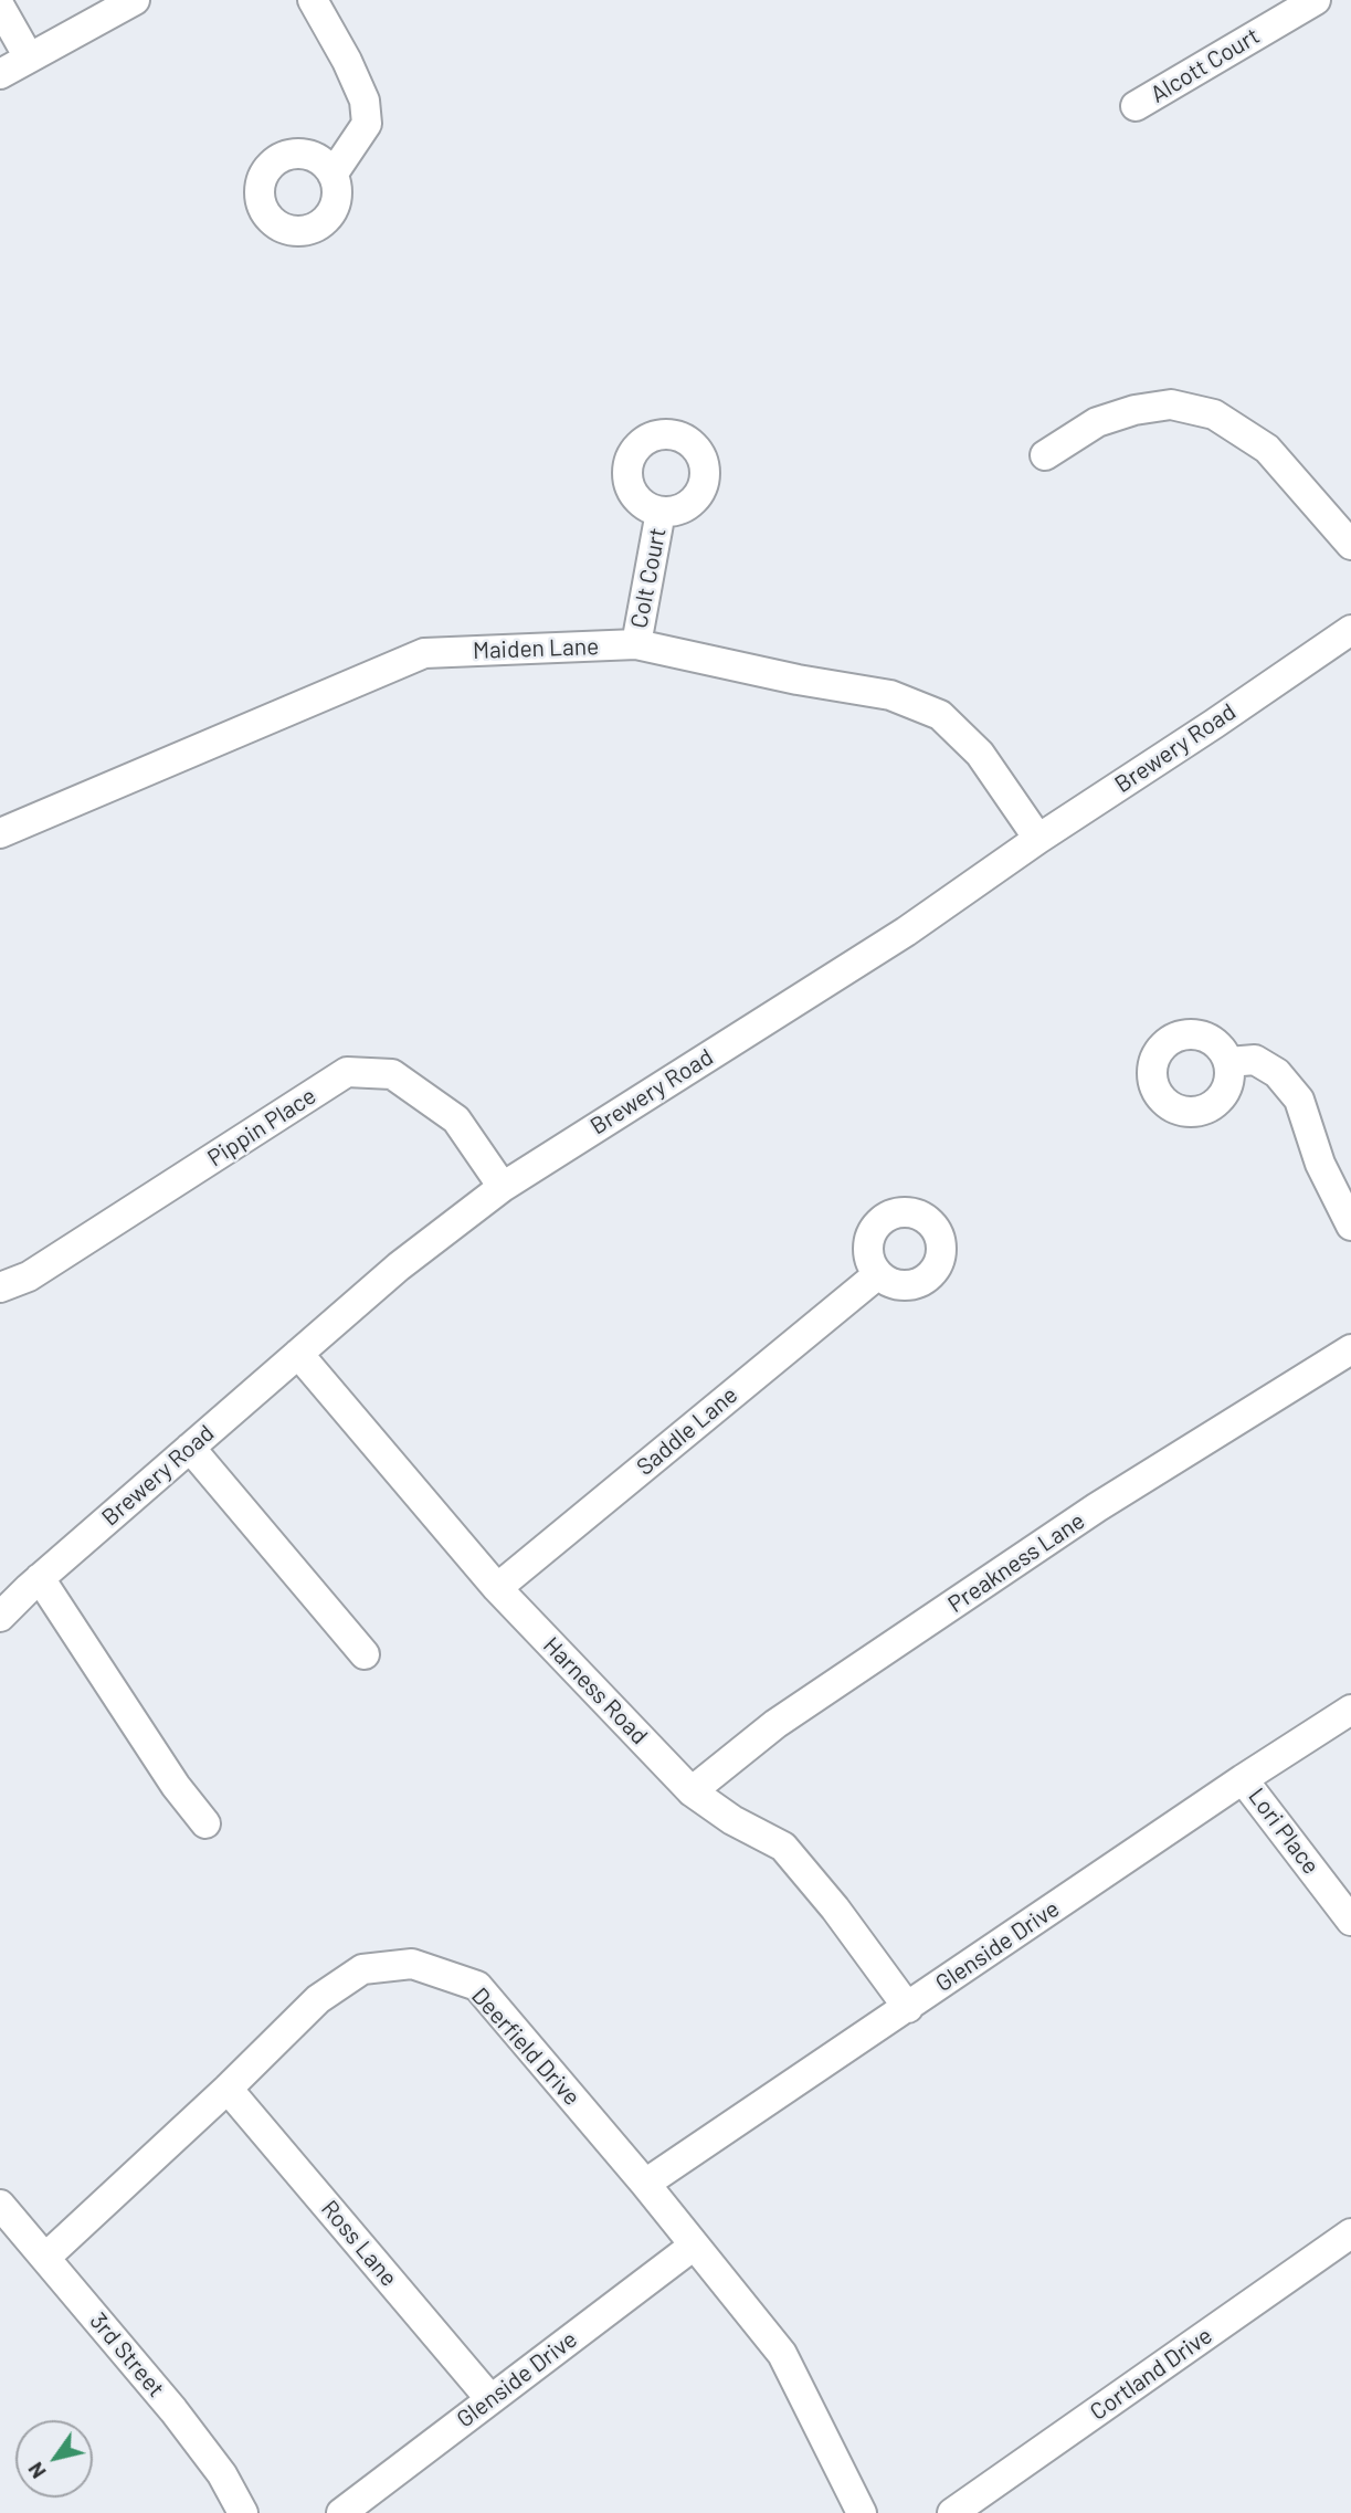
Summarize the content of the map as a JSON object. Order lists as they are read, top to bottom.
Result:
{
  "streets": {
    "street": [
      "Alcott Court",
      "Colt Court",
      "Maiden Lane",
      "Brewery Road",
      "Pippin Place",
      "Saddle Lane",
      "Preakness Lane",
      "Harness Road",
      "Lori Place",
      "Glenside Drive",
      "Deerfield Drive",
      "Ross Lane",
      "3rd Street",
      "Cortland Drive"
    ]
  },
  "crossings": [
    ["Colt Court", "Maiden Lane"],
    ["Maiden Lane", "Brewery Road"],
    ["Brewery Road", "Pippin Place"],
    ["Brewery Road", "Harness Road"],
    ["Saddle Lane", "Harness Road"],
    ["Preakness Lane", "Harness Road"],
    ["Harness Road", "Glenside Drive"],
    ["Lori Place", "Glenside Drive"],
    ["Glenside Drive", "Deerfield Drive"],
    ["Glenside Drive", "Ross Lane"],
    ["Deerfield Drive", "Ross Lane"],
    ["Deerfield Drive", "3rd Street"]
  ],
  "north": "bottom left"
}
